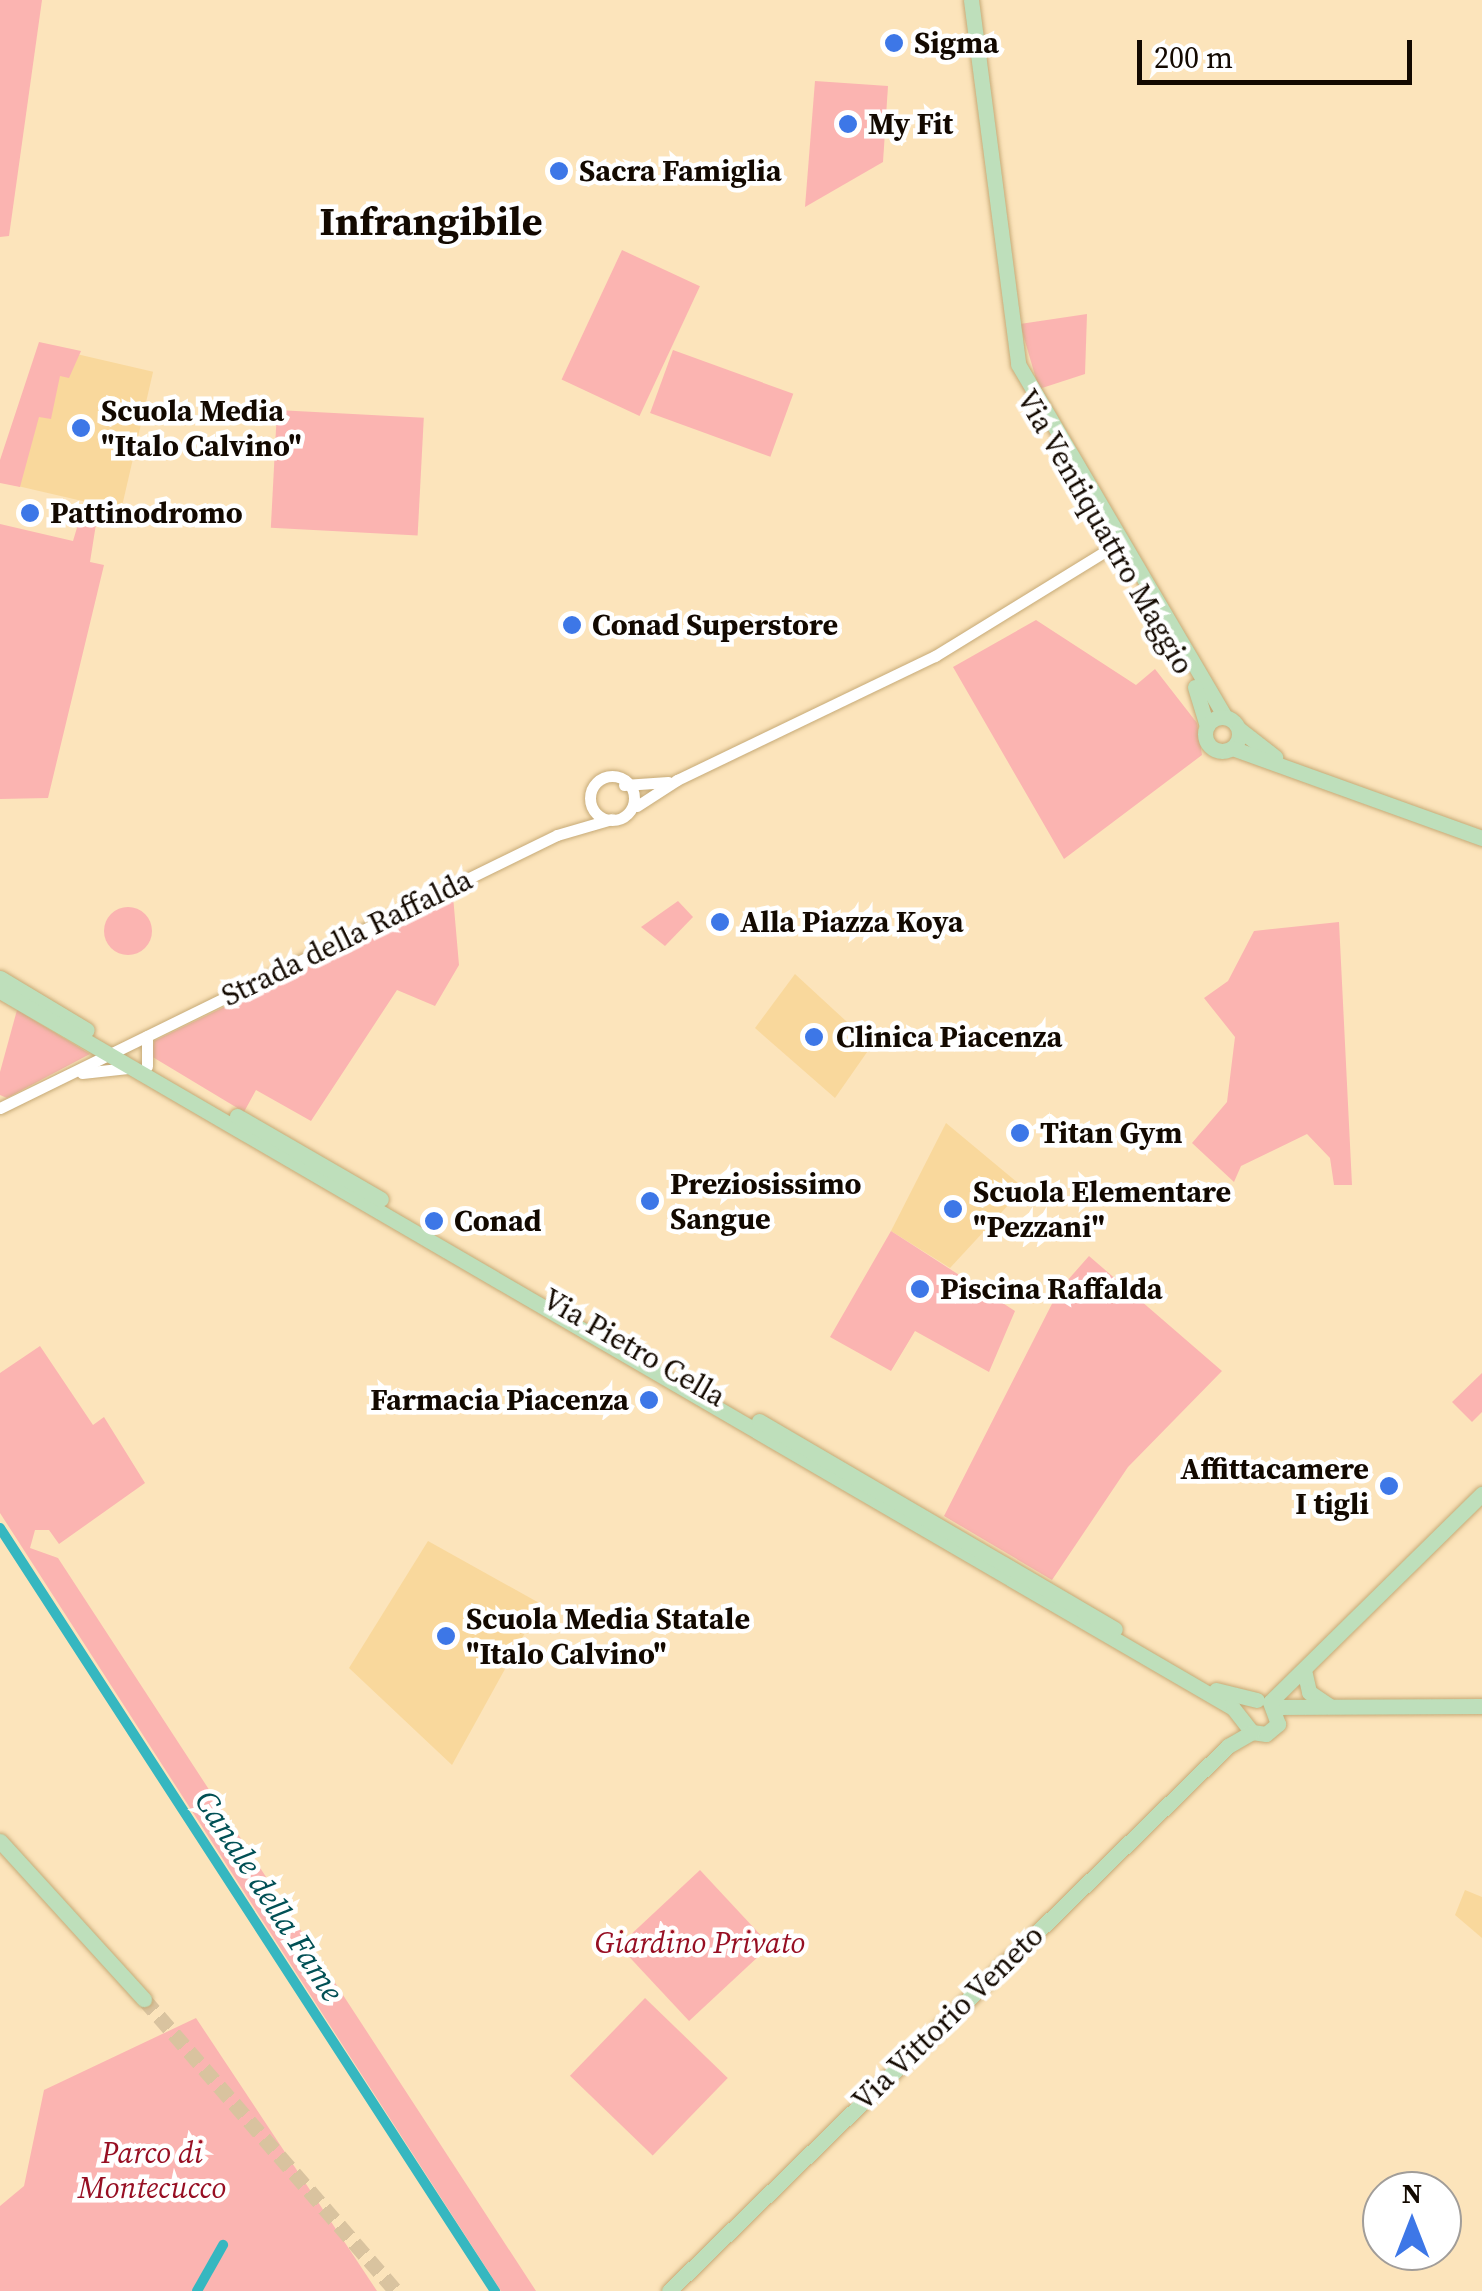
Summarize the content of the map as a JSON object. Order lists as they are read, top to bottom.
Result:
{
  "streets": {
    "main road": ["Via Ventiquattro Maggio", "Via Pietro Cella", "Via Vittorio Veneto"],
    "street": ["Strada della Raffalda"]
  },
  "crossings": [
    ["Via Ventiquattro Maggio", "Strada della Raffalda"],
    ["Strada della Raffalda", "Via Pietro Cella"],
    ["Via Pietro Cella", "Via Vittorio Veneto"]
  ],
  "districts": ["Infrangibile"],
  "water": ["Canale della Fame"],
  "parks": ["Giardino Privato", "Parco di Montecucco"],
  "places": [
    "Sigma",
    "My Fit",
    "Sacra Famiglia",
    "Scuola Media \"Italo Calvino\"",
    "Pattinodromo",
    "Conad Superstore",
    "Alla Piazza Koya",
    "Clinica Piacenza",
    "Titan Gym",
    "Preziosissimo Sangue",
    "Scuola Elementare \"Pezzani\"",
    "Conad",
    "Piscina Raffalda",
    "Farmacia Piacenza",
    "Affittacamere I tigli",
    "Scuola Media Statale \"Italo Calvino\""
  ],
  "scale_bar": "200 m",
  "north": "top"
}
